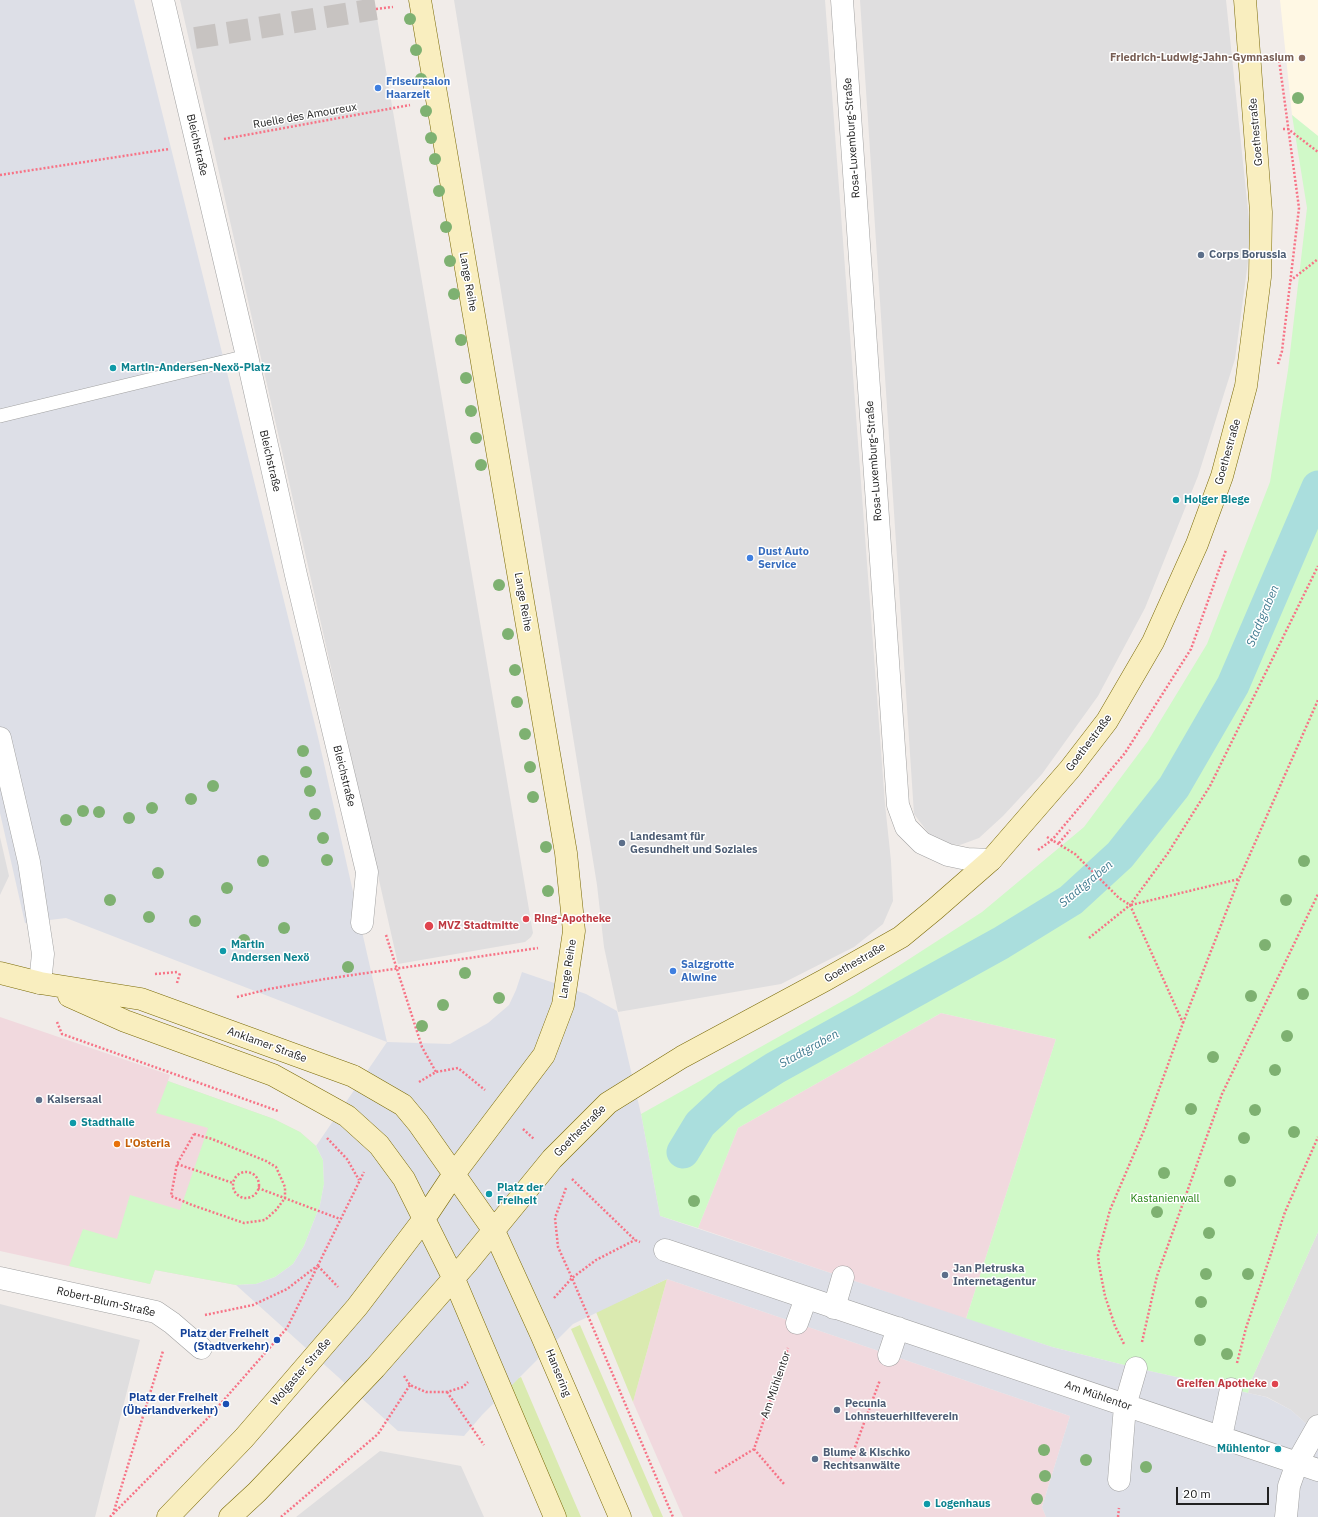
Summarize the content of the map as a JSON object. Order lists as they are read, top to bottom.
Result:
{
  "streets": {
    "main road": [
      "Goethestraße",
      "Lange Reihe",
      "Anklamer Straße",
      "Wolgaster Straße",
      "Hansering"
    ],
    "street": [
      "Rosa-Luxemburg-Straße",
      "Bleichstraße",
      "Robert-Blum-Straße",
      "Am Mühlentor"
    ],
    "path": ["Ruelle des Amoureux"]
  },
  "crossings": [
    ["Ruelle des Amoureux", "Bleichstraße"],
    ["Goethestraße", "Rosa-Luxemburg-Straße"],
    ["Goethestraße", "Anklamer Straße"],
    ["Goethestraße", "Hansering"],
    ["Lange Reihe", "Anklamer Straße"],
    ["Lange Reihe", "Wolgaster Straße"],
    ["Anklamer Straße", "Wolgaster Straße"],
    ["Anklamer Straße", "Hansering"]
  ],
  "water": ["Stadtgraben"],
  "parks": ["Kastanienwall"],
  "places": [
    "Friedrich-Ludwig-Jahn-Gymnasium",
    "Friseursalon Haarzeit",
    "Corps Borussia",
    "Martin-Andersen-Nexö-Platz",
    "Holger Biege",
    "Dust Auto Service",
    "Landesamt für Gesundheit und Soziales",
    "Ring-Apotheke",
    "MVZ Stadtmitte",
    "Martin Andersen Nexö",
    "Salzgrotte Alwine",
    "Kaisersaal",
    "Stadthalle",
    "L'Osteria",
    "Platz der Freiheit",
    "Jan Pietruska Internetagentur",
    "Platz der Freiheit (Stadtverkehr)",
    "Greifen Apotheke",
    "Platz der Freiheit (Überlandverkehr)",
    "Pecunia Lohnsteuerhilfeverein",
    "Mühlentor",
    "Blume & Kischko Rechtsanwälte",
    "Logenhaus"
  ],
  "scale_bar": "20 m"
}
